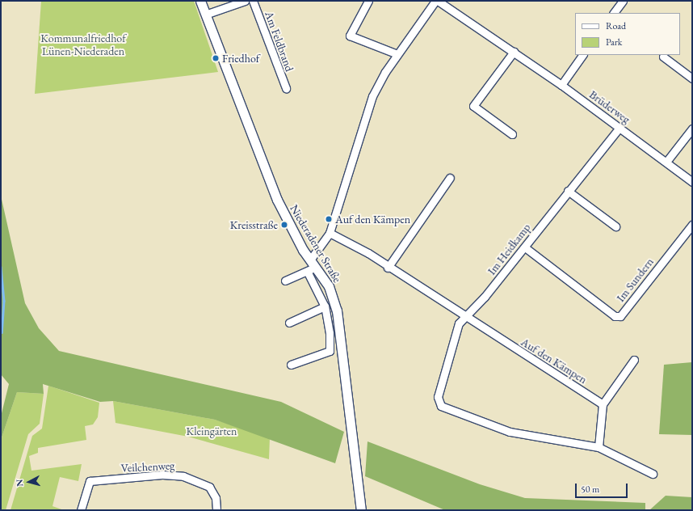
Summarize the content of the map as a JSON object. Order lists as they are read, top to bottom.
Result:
{
  "streets": {
    "street": [
      "Am Feldbrand",
      "Brüderweg",
      "Niederadener Straße",
      "Im Heidkamp",
      "Im Sundern",
      "Auf den Kämpen",
      "Veilchenweg"
    ]
  },
  "crossings": [
    ["Brüderweg", "Im Heidkamp"],
    ["Im Heidkamp", "Im Sundern"],
    ["Im Heidkamp", "Auf den Kämpen"]
  ],
  "parks": ["Kommunalfriedhof Lünen-Niederaden", "Kleingärten"],
  "places": ["Friedhof", "Auf den Kämpen", "Kreisstraße"],
  "legend": ["Road", "Park"],
  "scale_bar": "50 m",
  "north": "left"
}
